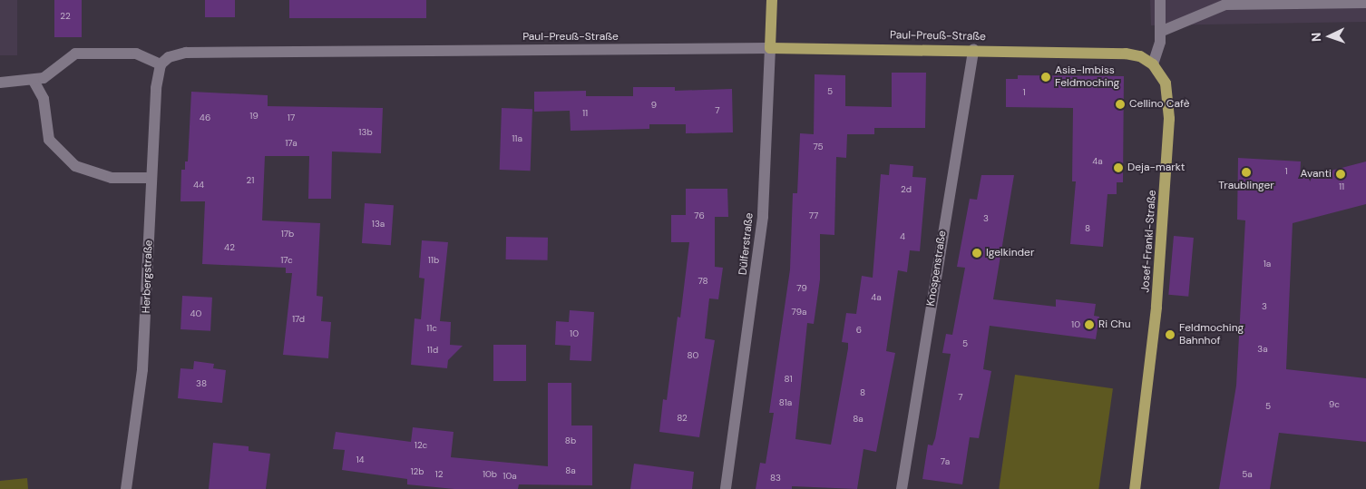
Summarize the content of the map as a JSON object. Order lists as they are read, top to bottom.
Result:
{
  "streets": {
    "main road": ["Paul-Preuß-Straße", "Josef-Frankl-Straße", "Dülferstraße"],
    "street": ["Knospenstraße", "Herbergstraße"]
  },
  "crossings": [
    ["Paul-Preuß-Straße", "Josef-Frankl-Straße"],
    ["Paul-Preuß-Straße", "Dülferstraße"],
    ["Paul-Preuß-Straße", "Knospenstraße"],
    ["Paul-Preuß-Straße", "Herbergstraße"]
  ],
  "places": [
    "Asia-Imbiss Feldmoching",
    "Cellino Cafè",
    "Deja-markt",
    "Traublinger",
    "Avanti",
    "Igelkinder",
    "Ri Chu",
    "Feldmoching Bahnhof"
  ],
  "house_numbers": [
    "22",
    "5",
    "1",
    "9",
    "7",
    "11",
    "19",
    "46",
    "17",
    "13b",
    "11a",
    "17a",
    "75",
    "4a",
    "1",
    "21",
    "44",
    "11",
    "2d",
    "76",
    "77",
    "3",
    "13a",
    "8",
    "17b",
    "4",
    "42",
    "17c",
    "11b",
    "1a",
    "78",
    "79",
    "4a",
    "3",
    "79a",
    "40",
    "17d",
    "10",
    "11c",
    "6",
    "10",
    "5",
    "3a",
    "11d",
    "80",
    "81",
    "38",
    "8",
    "7",
    "81a",
    "9c",
    "5",
    "82",
    "8a",
    "8b",
    "12c",
    "14",
    "7a",
    "8a",
    "12b",
    "12",
    "10b",
    "5a",
    "10a",
    "83"
  ],
  "north": "left"
}
